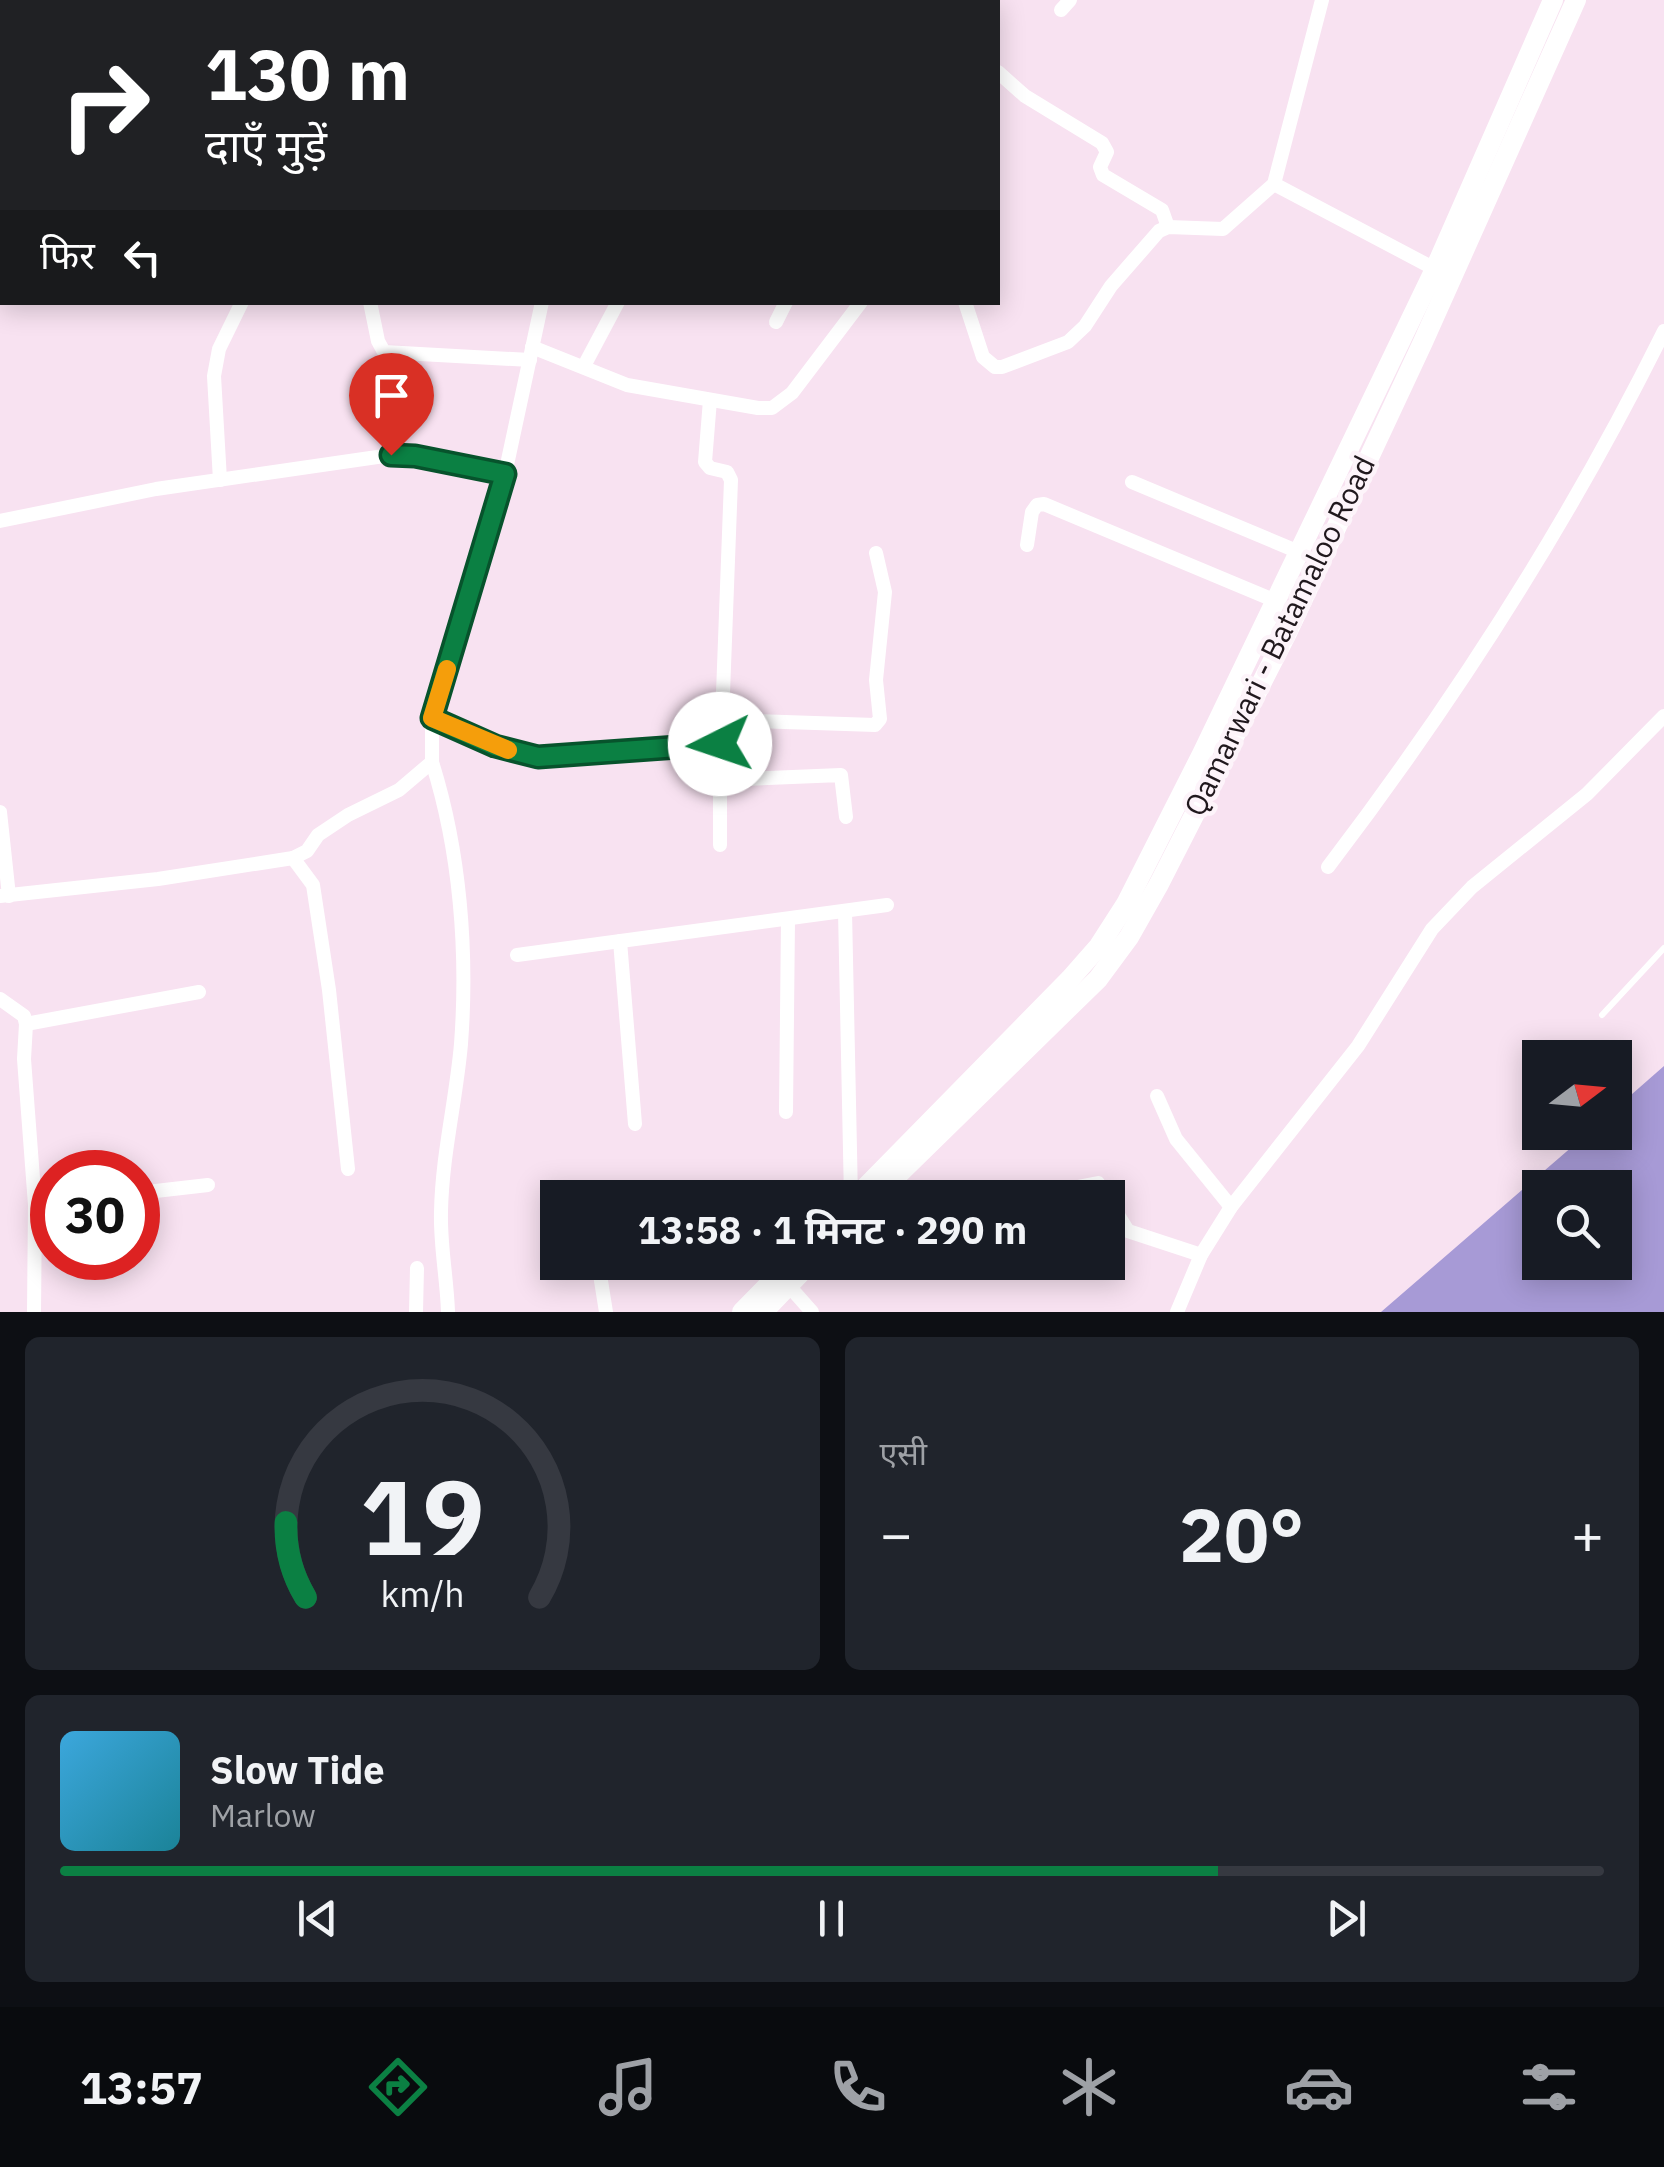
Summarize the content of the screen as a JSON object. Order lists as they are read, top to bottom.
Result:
{
  "streets": {
    "main road": ["Qamarwari - Batamaloo Road"]
  },
  "north": "right",
  "page": {
    "turn": ["130 m", "दाएँ मुड़ें"],
    "then": "फिर",
    "limit": "30",
    "trip": "13:58 · 1 मिनट · 290 m",
    "tile": "एसी",
    "heat": ["−", "20°", "+"],
    "song": ["Slow Tide", "Marlow"],
    "tabs": "13:57",
    "gauge": ["19", "km/h"]
  }
}
